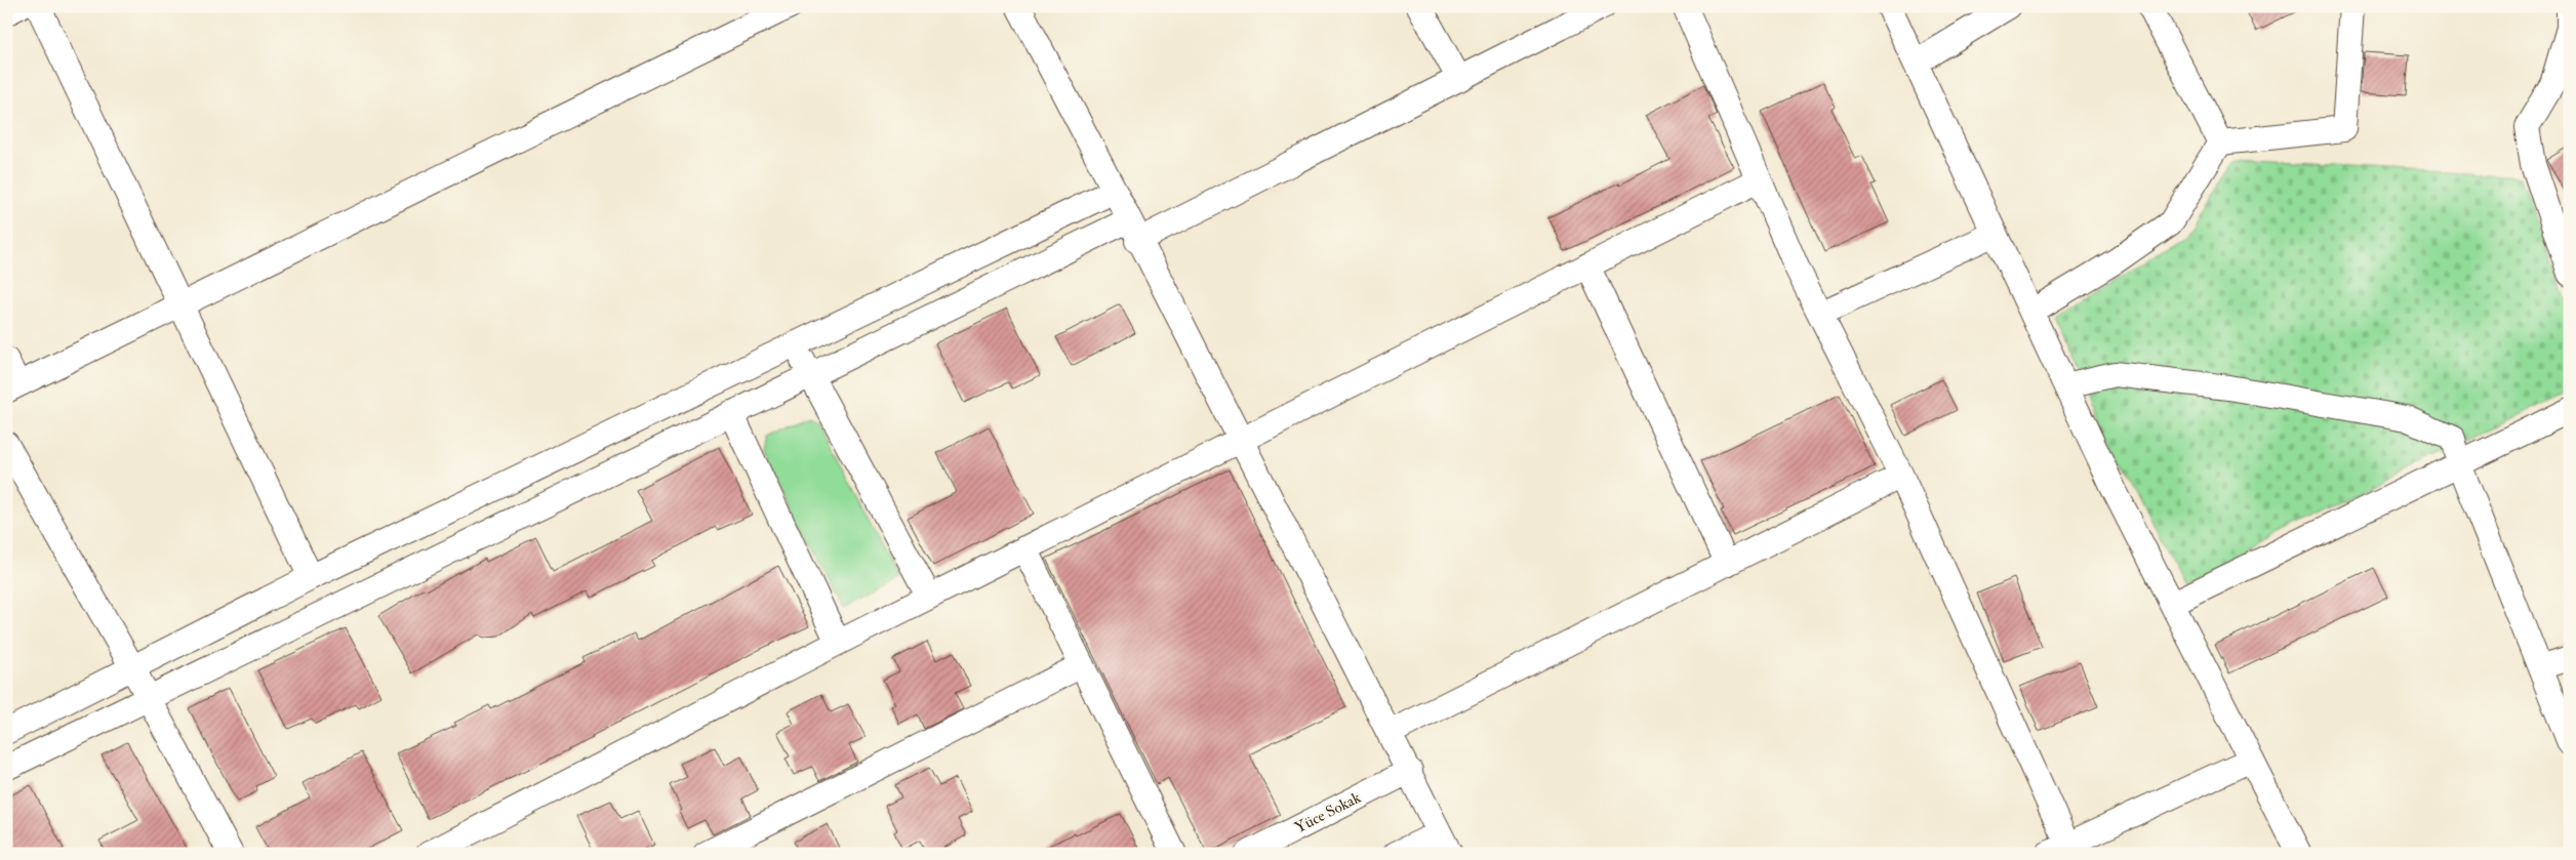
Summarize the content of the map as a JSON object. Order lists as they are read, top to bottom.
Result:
{
  "streets": {
    "street": ["Yüce Sokak"]
  }
}
